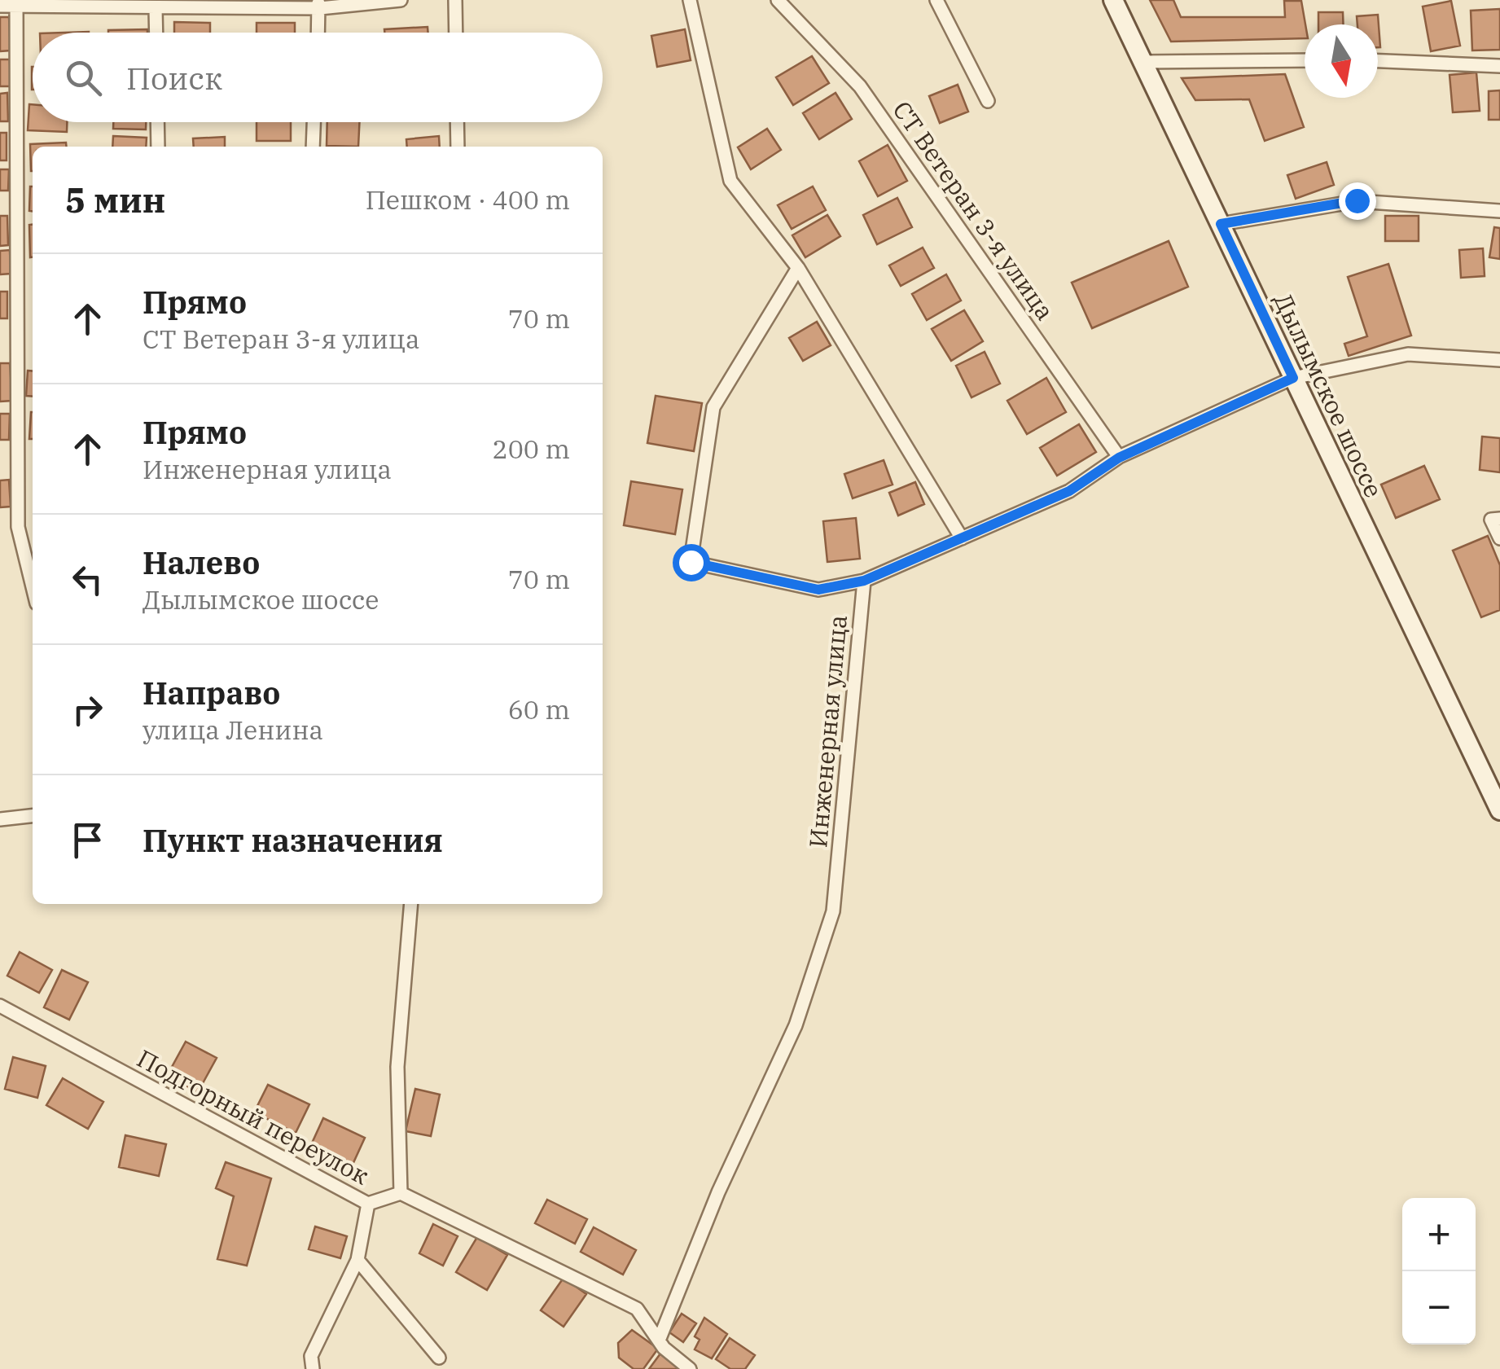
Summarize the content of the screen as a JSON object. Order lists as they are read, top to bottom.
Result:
{
  "streets": {
    "main road": ["Дылымское шоссе"],
    "street": ["СТ Ветеран 3-я улица", "Инженерная улица", "Подгорный переулок"]
  },
  "north": "bottom",
  "page": {
    "search": "Поиск",
    "heading": ["5 мин", "Пешком · 400 m"],
    "list": [
      ["Прямо", "СТ Ветеран 3-я улица", "70 m"],
      ["Прямо", "Инженерная улица", "200 m"],
      ["Налево", "Дылымское шоссе", "70 m"],
      ["Направо", "улица Ленина", "60 m"],
      "Пункт назначения"
    ],
    "map_buttons": ["+", "−"]
  }
}
